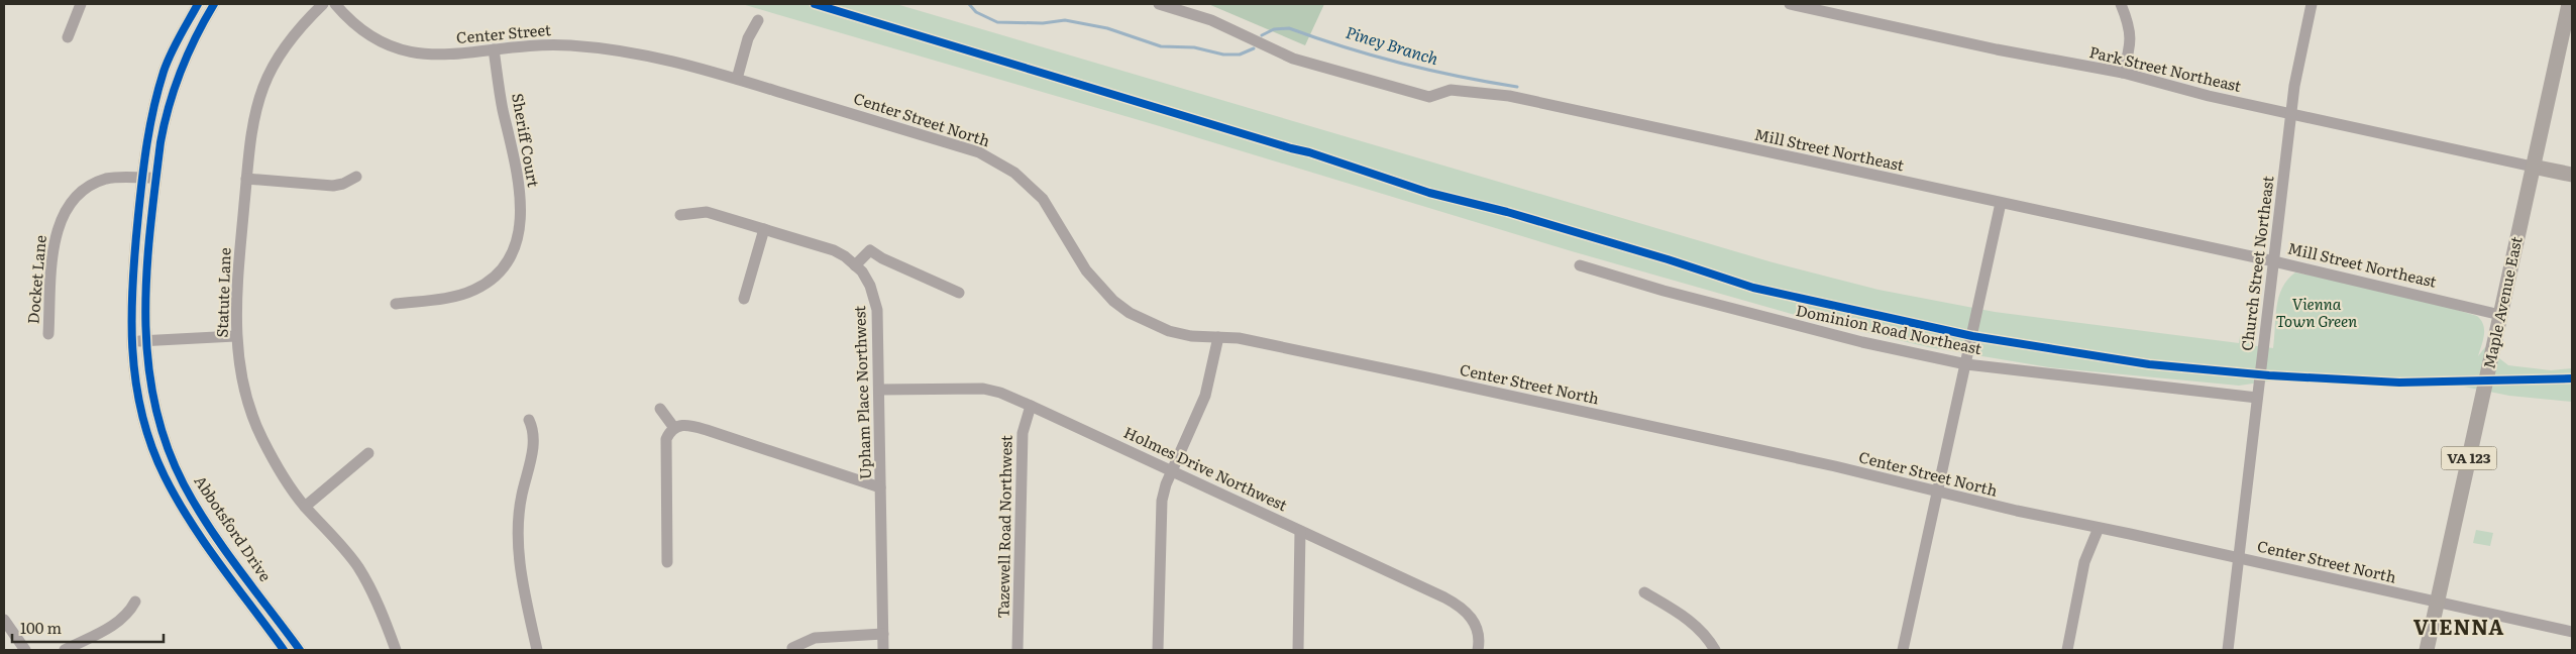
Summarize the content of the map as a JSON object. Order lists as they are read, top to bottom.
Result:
{
  "streets": {
    "main road": ["Maple Avenue East", "VA 123"],
    "street": [
      "Center Street",
      "Park Street Northeast",
      "Center Street North",
      "Sheriff Court",
      "Mill Street Northeast",
      "Church Street Northeast",
      "Docket Lane",
      "Statute Lane",
      "Dominion Road Northeast",
      "Upham Place Northwest",
      "Holmes Drive Northwest",
      "Tazewell Road Northwest",
      "Abbotsford Drive"
    ]
  },
  "crossings": [
    ["Center Street", "Center Street North"],
    ["Center Street", "Sheriff Court"],
    ["Park Street Northeast", "Church Street Northeast"],
    ["Park Street Northeast", "Maple Avenue East"],
    ["Center Street North", "Church Street Northeast"],
    ["Center Street North", "Maple Avenue East"],
    ["Center Street North", "VA 123"],
    ["Mill Street Northeast", "Church Street Northeast"],
    ["Mill Street Northeast", "Maple Avenue East"],
    ["Church Street Northeast", "Dominion Road Northeast"],
    ["Docket Lane", "Abbotsford Drive"],
    ["Maple Avenue East", "VA 123"],
    ["Upham Place Northwest", "Holmes Drive Northwest"],
    ["Holmes Drive Northwest", "Tazewell Road Northwest"]
  ],
  "districts": ["VIENNA"],
  "water": ["Piney Branch"],
  "parks": ["Vienna Town Green"],
  "scale_bar": "100 m"
}
